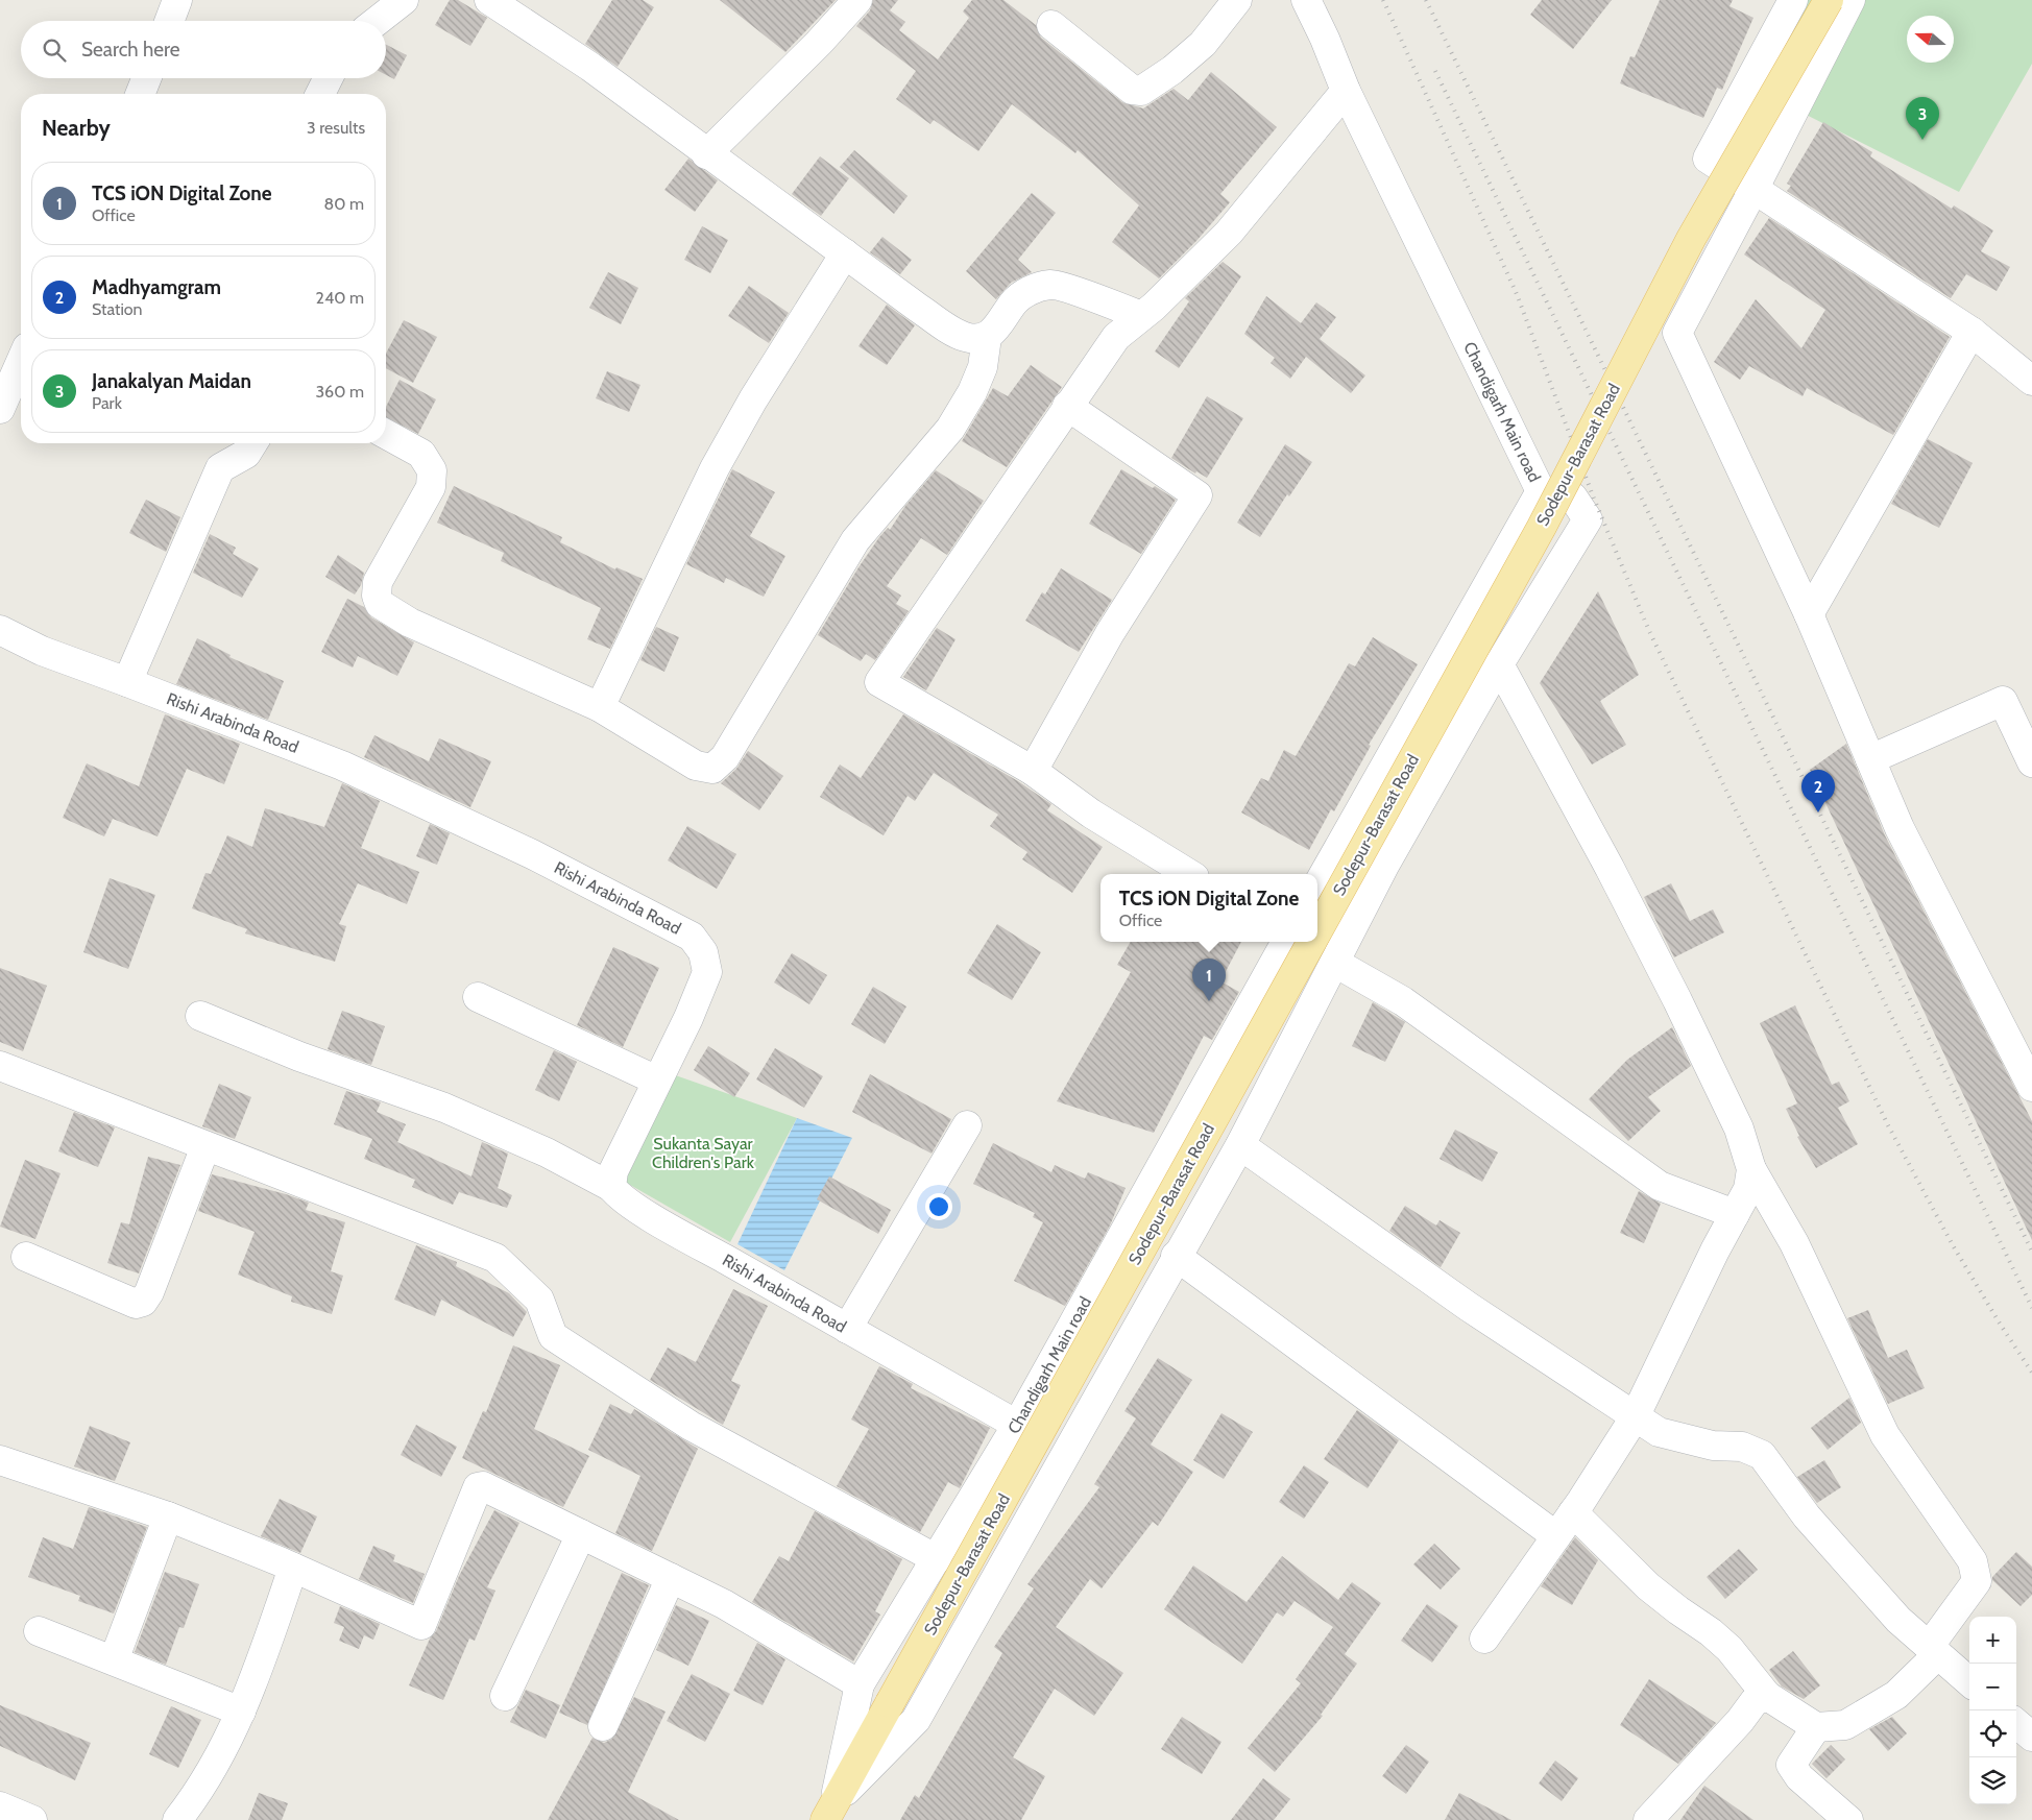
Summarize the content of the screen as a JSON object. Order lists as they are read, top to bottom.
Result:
{
  "streets": {
    "main road": ["Sodepur-Barasat Road"],
    "street": ["Chandigarh Main road", "Rishi Arabinda Road"]
  },
  "crossings": [
    ["Chandigarh Main road", "Sodepur-Barasat Road"],
    ["Chandigarh Main road", "Rishi Arabinda Road"]
  ],
  "parks": ["Sukanta Sayar Children's Park"],
  "north": "left",
  "page": {
    "search": "Search here",
    "heading": ["Nearby", "3 results"],
    "pins": ["3", "2", "1"],
    "list": [
      {
        "mark": "1",
        "name": "TCS iON Digital Zone",
        "note": "Office",
        "value": "80 m"
      },
      {
        "mark": "2",
        "name": "Madhyamgram",
        "note": "Station",
        "value": "240 m"
      },
      {
        "mark": "3",
        "name": "Janakalyan Maidan",
        "note": "Park",
        "value": "360 m"
      }
    ],
    "popup": ["TCS iON Digital Zone", "Office"],
    "map_buttons": ["+", "−"]
  }
}
